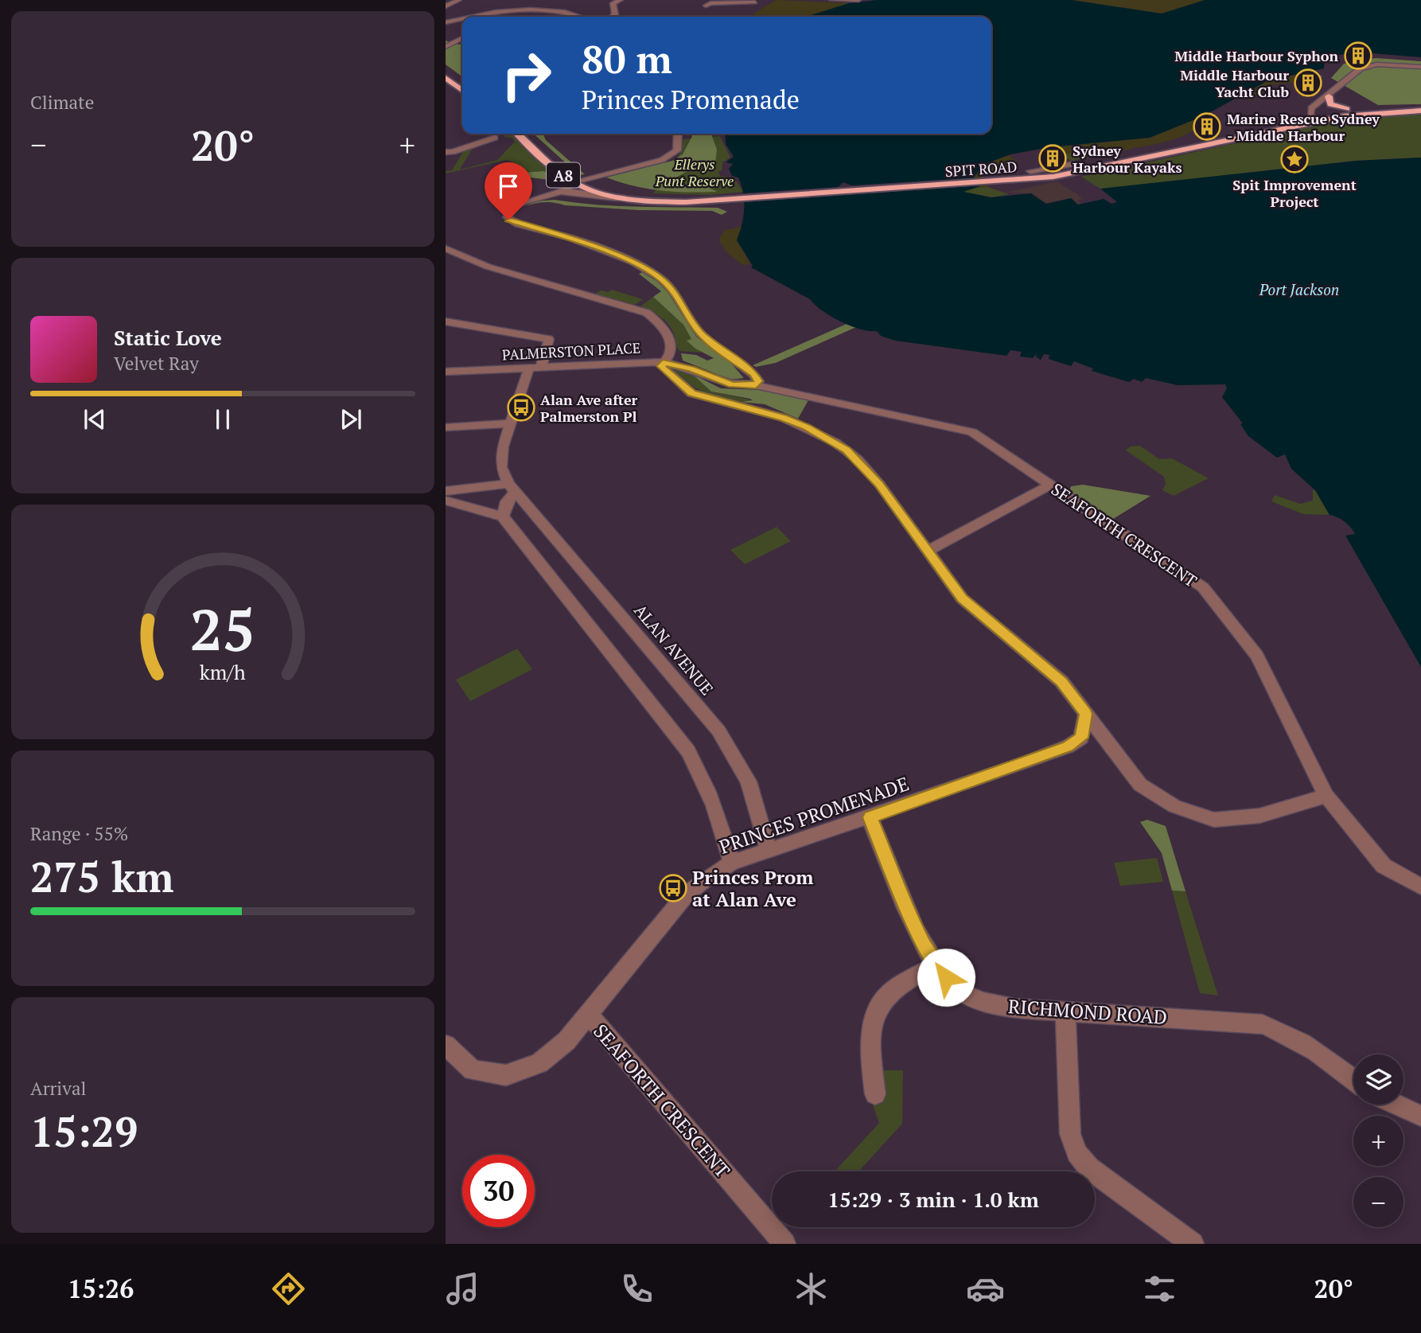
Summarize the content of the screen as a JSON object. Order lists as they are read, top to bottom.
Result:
{
  "streets": {
    "highway": ["SPIT ROAD", "A8"],
    "street": [
      "PALMERSTON PLACE",
      "SEAFORTH CRESCENT",
      "ALAN AVENUE",
      "PRINCES PROMENADE",
      "RICHMOND ROAD"
    ]
  },
  "crossings": [
    ["SPIT ROAD", "A8"],
    ["PALMERSTON PLACE", "SEAFORTH CRESCENT"],
    ["PALMERSTON PLACE", "ALAN AVENUE"],
    ["SEAFORTH CRESCENT", "PRINCES PROMENADE"],
    ["ALAN AVENUE", "PRINCES PROMENADE"],
    ["PRINCES PROMENADE", "RICHMOND ROAD"]
  ],
  "water": ["Port Jackson"],
  "parks": ["Ellerys Punt Reserve"],
  "places": {
    "building": [
      "Middle Harbour Syphon",
      "Middle Harbour Yacht Club",
      "Marine Rescue Sydney - Middle Harbour",
      "Sydney Harbour Kayaks"
    ],
    "place": ["Spit Improvement Project"],
    "bus stop": ["Alan Ave after Palmerston Pl", "Princes Prom at Alan Ave"]
  },
  "page": {
    "tile": [
      "Climate",
      ["Range · 55%", "275 km"],
      ["Arrival", "15:29"]
    ],
    "turn": ["80 m", "Princes Promenade"],
    "heat": ["−", "20°", "+"],
    "song": ["Static Love", "Velvet Ray"],
    "map_buttons": ["+", "−"],
    "limit": "30",
    "trip": "15:29 · 3 min · 1.0 km",
    "tabs": ["15:26", "20°"],
    "gauge": ["25", "km/h"]
  }
}
